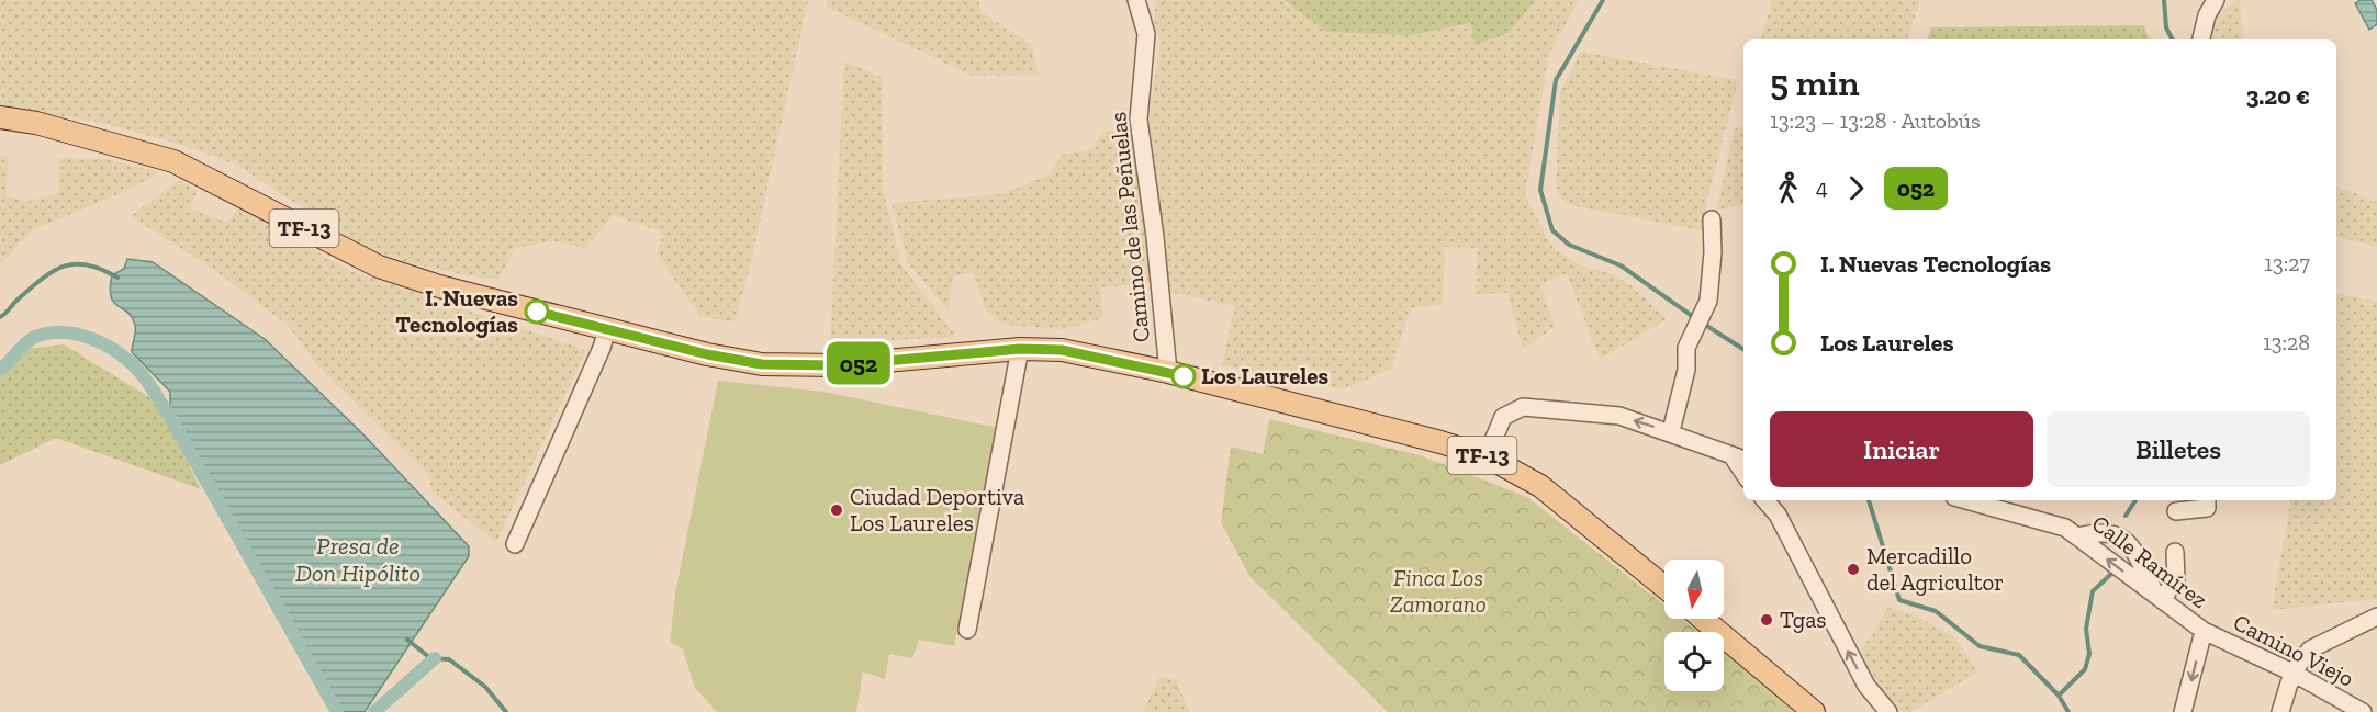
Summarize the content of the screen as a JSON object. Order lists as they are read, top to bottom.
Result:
{
  "streets": {
    "main road": ["TF-13"],
    "street": ["Camino de las Peñuelas", "Calle Ramírez", "Camino Viejo"]
  },
  "crossings": [
    ["Camino de las Peñuelas", "TF-13"],
    ["Calle Ramírez", "Camino Viejo"]
  ],
  "one_way": ["Calle Ramírez"],
  "water": ["Presa de Don Hipólito"],
  "parks": ["Finca Los Zamorano"],
  "places": [
    "I. Nuevas Tecnologías",
    "Los Laureles",
    "Ciudad Deportiva Los Laureles",
    "Mercadillo del Agricultor",
    "Tgas"
  ],
  "lines": ["bus line 052"],
  "north": "bottom",
  "page": {
    "on_map": "052",
    "heading": ["5 min", "13:23 – 13:28 · Autobús", "3.20 €"],
    "legs": ["4", "052"],
    "list": [
      {
        "name": "I. Nuevas Tecnologías",
        "value": "13:27"
      },
      {
        "name": "Los Laureles",
        "value": "13:28"
      }
    ],
    "buttons": ["Iniciar", "Billetes"]
  }
}
